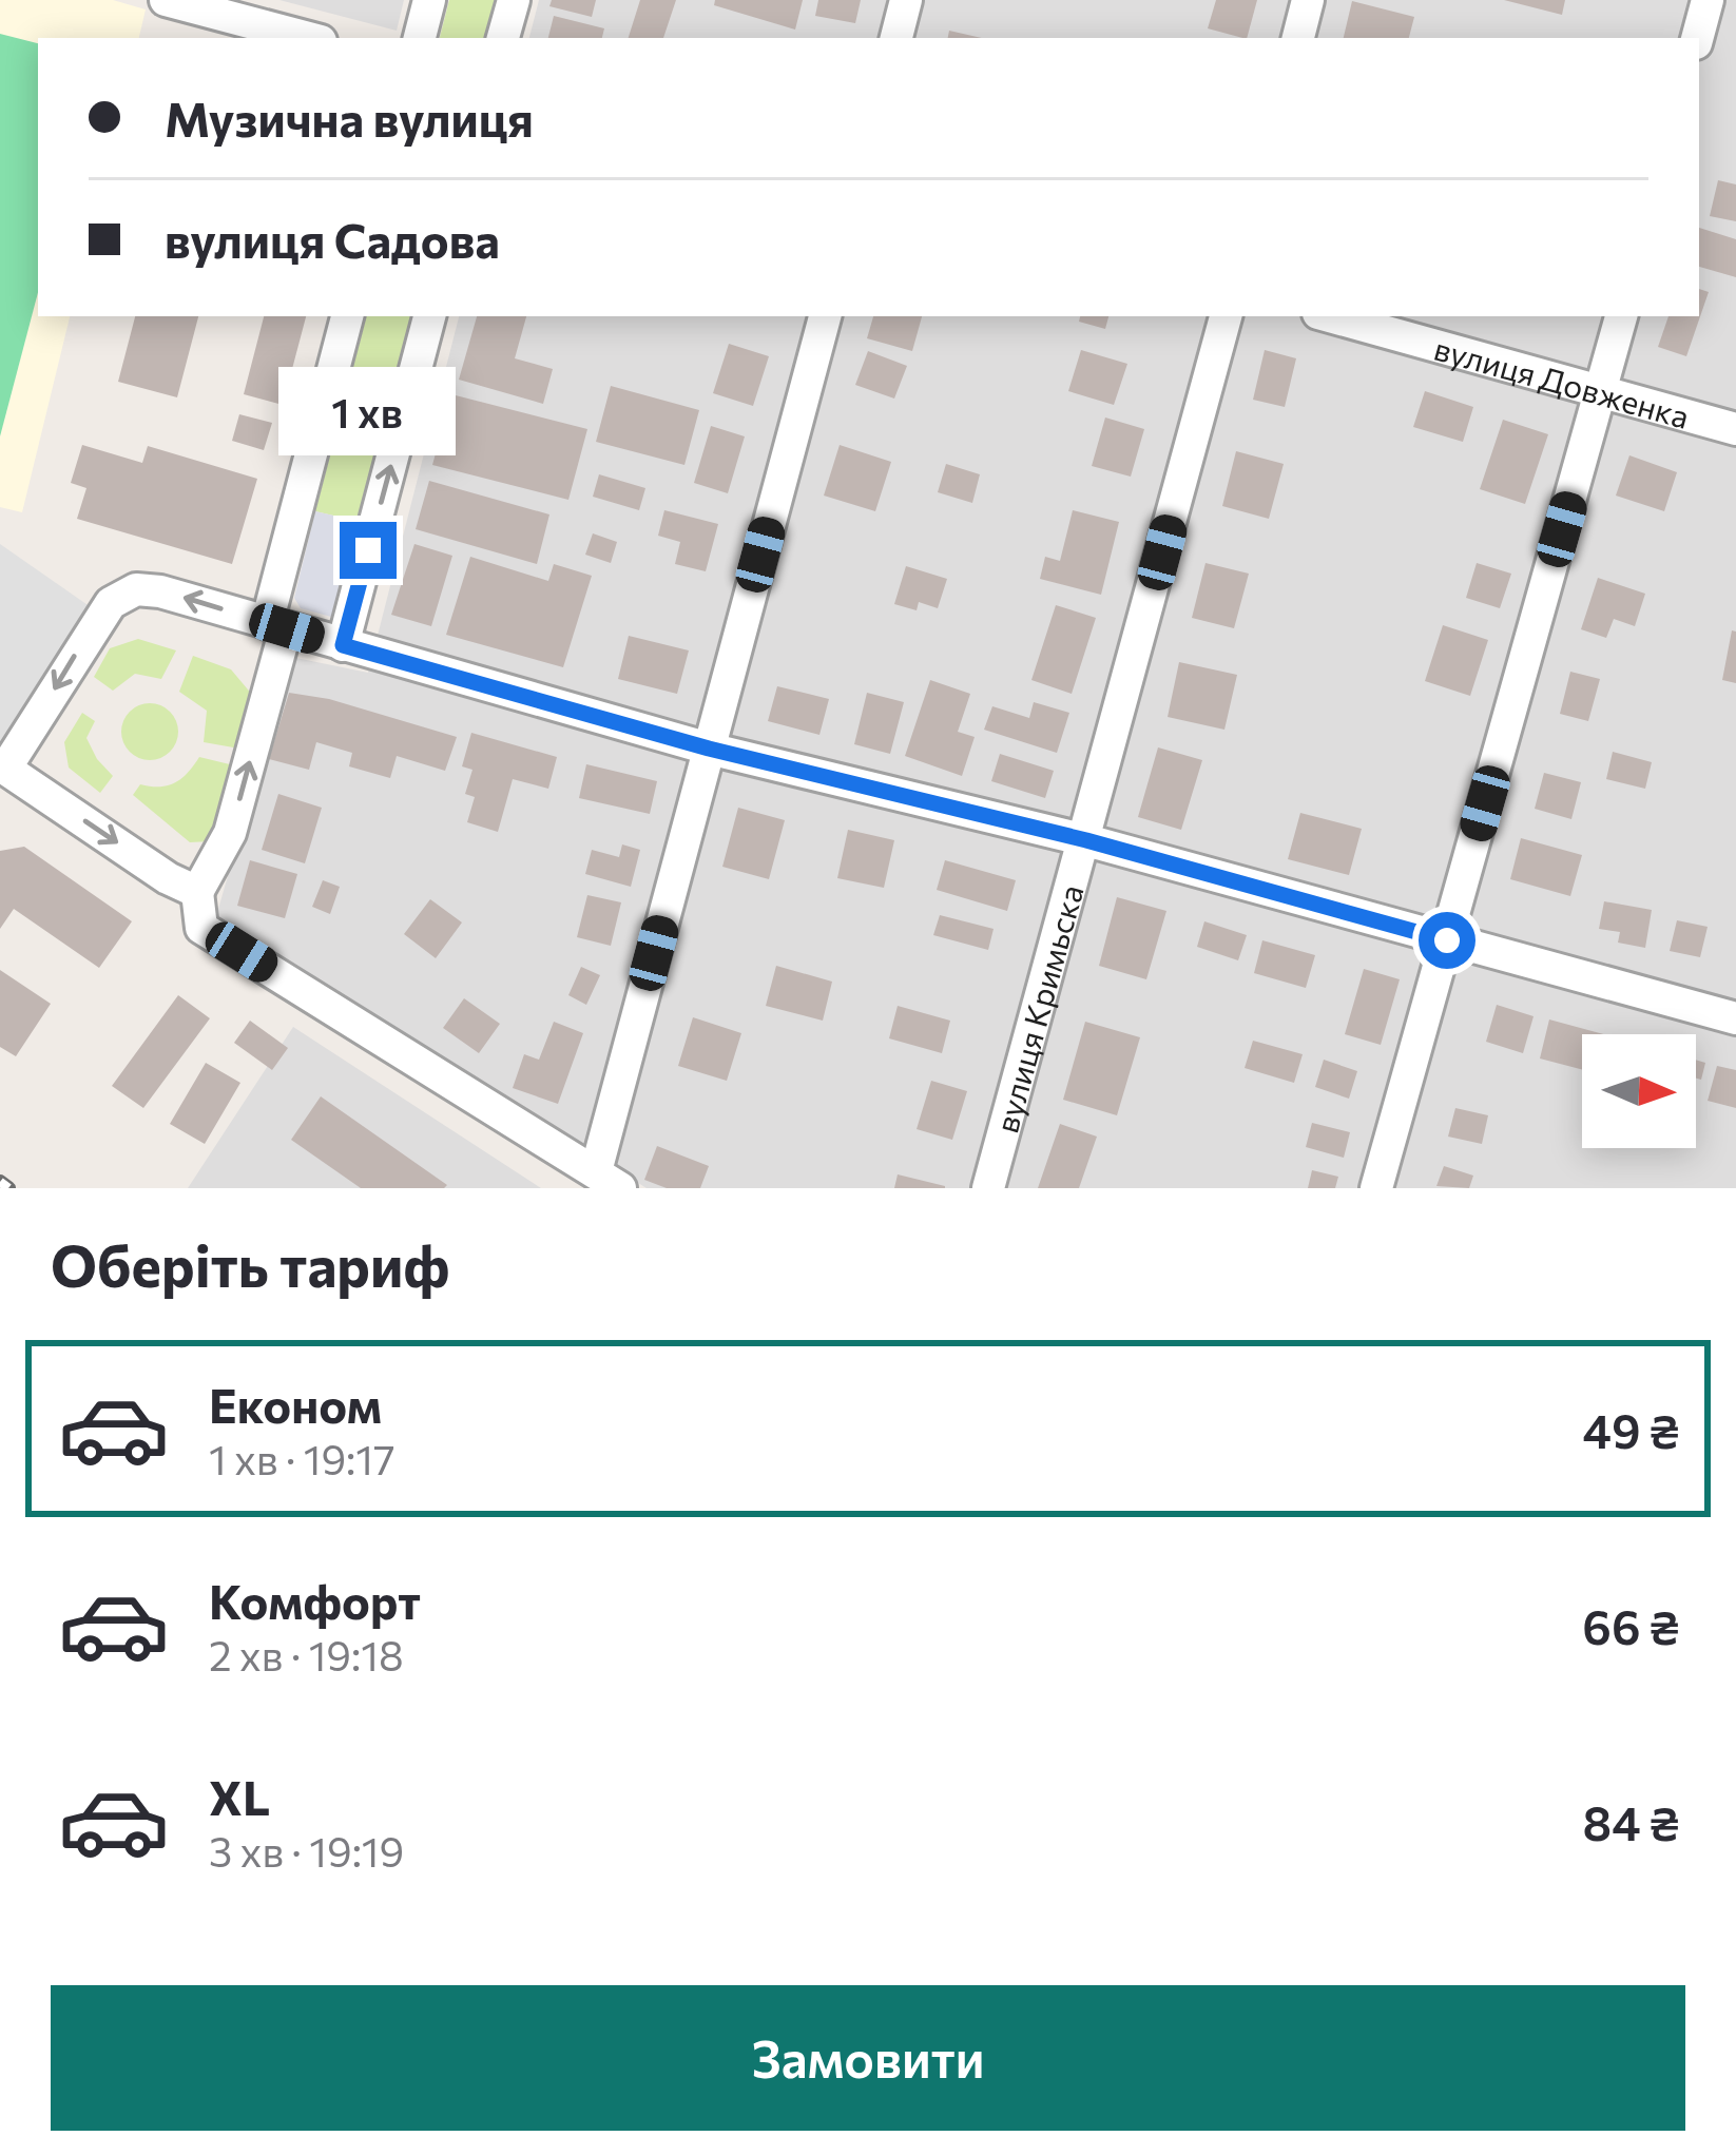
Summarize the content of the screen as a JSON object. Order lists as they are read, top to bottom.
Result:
{
  "streets": {
    "street": ["вулиця Довженка", "вулиця Кримьска"]
  },
  "north": "right",
  "page": {
    "banner": ["Музична вулиця", "вулиця Садова"],
    "bubble": "1 хв",
    "heading": "Оберіть тариф",
    "list": [
      {
        "name": "Економ",
        "note": "1 хв · 19:17",
        "value": "49 ₴"
      },
      {
        "name": "Комфорт",
        "note": "2 хв · 19:18",
        "value": "66 ₴"
      },
      {
        "name": "XL",
        "note": "3 хв · 19:19",
        "value": "84 ₴"
      }
    ],
    "buttons": "Замовити"
  }
}
